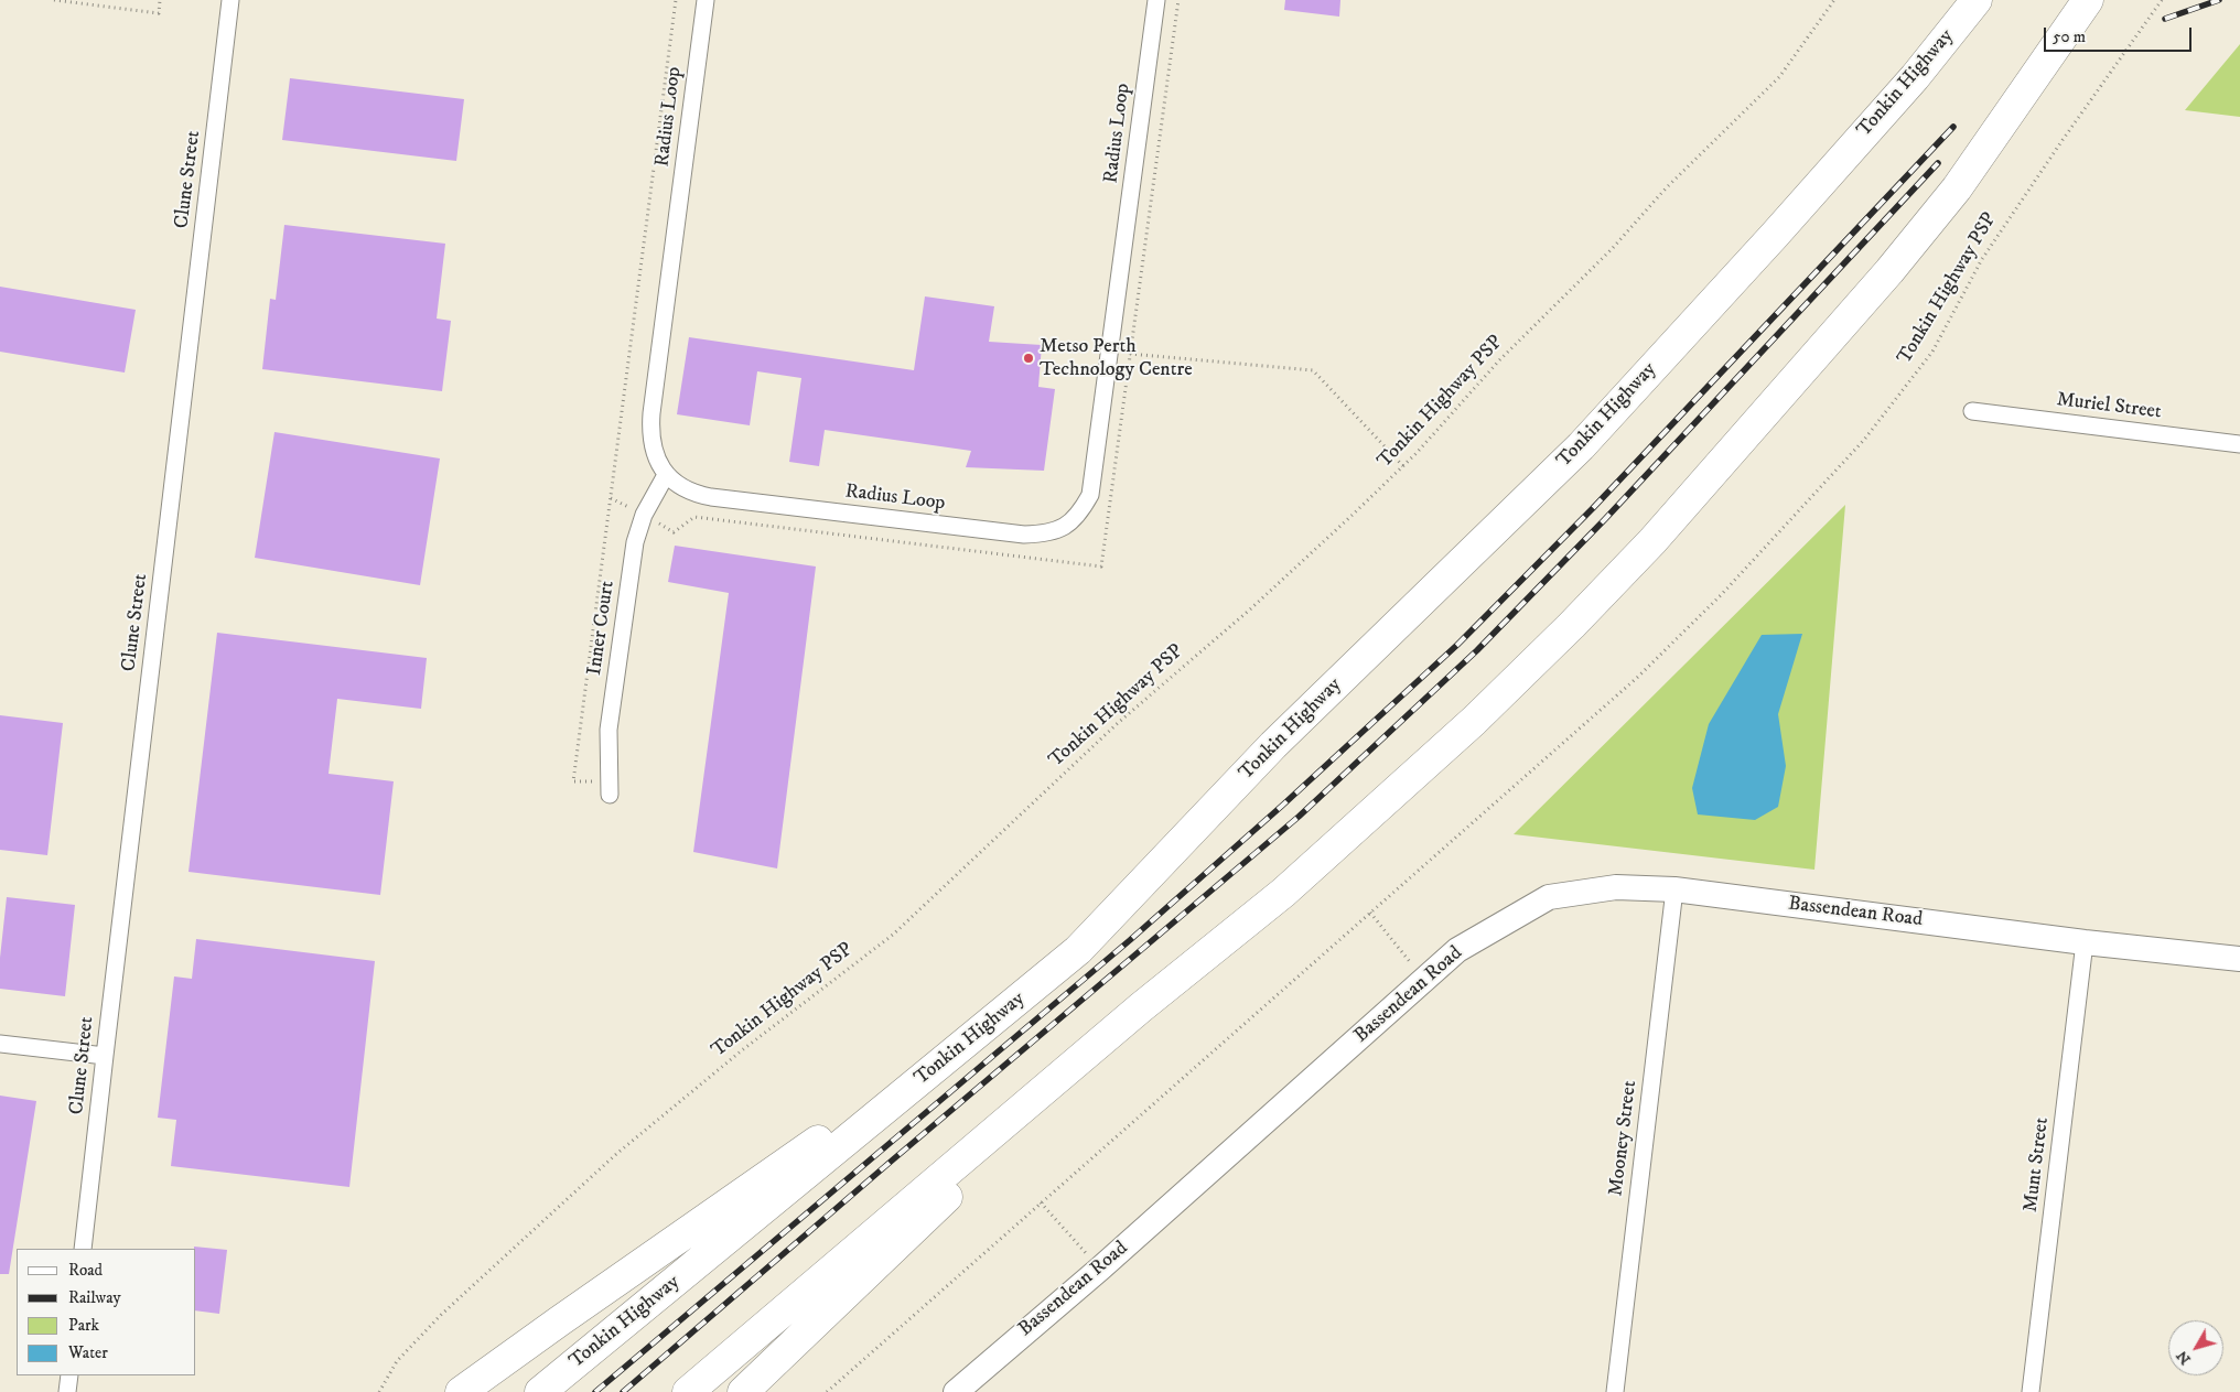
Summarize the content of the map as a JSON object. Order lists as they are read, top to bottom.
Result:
{
  "streets": {
    "highway": ["Tonkin Highway"],
    "street": [
      "Radius Loop",
      "Clune Street",
      "Muriel Street",
      "Inner Court",
      "Bassendean Road",
      "Mooney Street",
      "Munt Street"
    ],
    "path": ["Tonkin Highway PSP"]
  },
  "crossings": [
    ["Radius Loop", "Inner Court"],
    ["Bassendean Road", "Mooney Street"],
    ["Bassendean Road", "Munt Street"]
  ],
  "places": ["Metso Perth Technology Centre"],
  "legend": [
    "Road",
    "Railway",
    "Park",
    "Water"
  ],
  "scale_bar": "50 m",
  "north": "bottom left"
}
